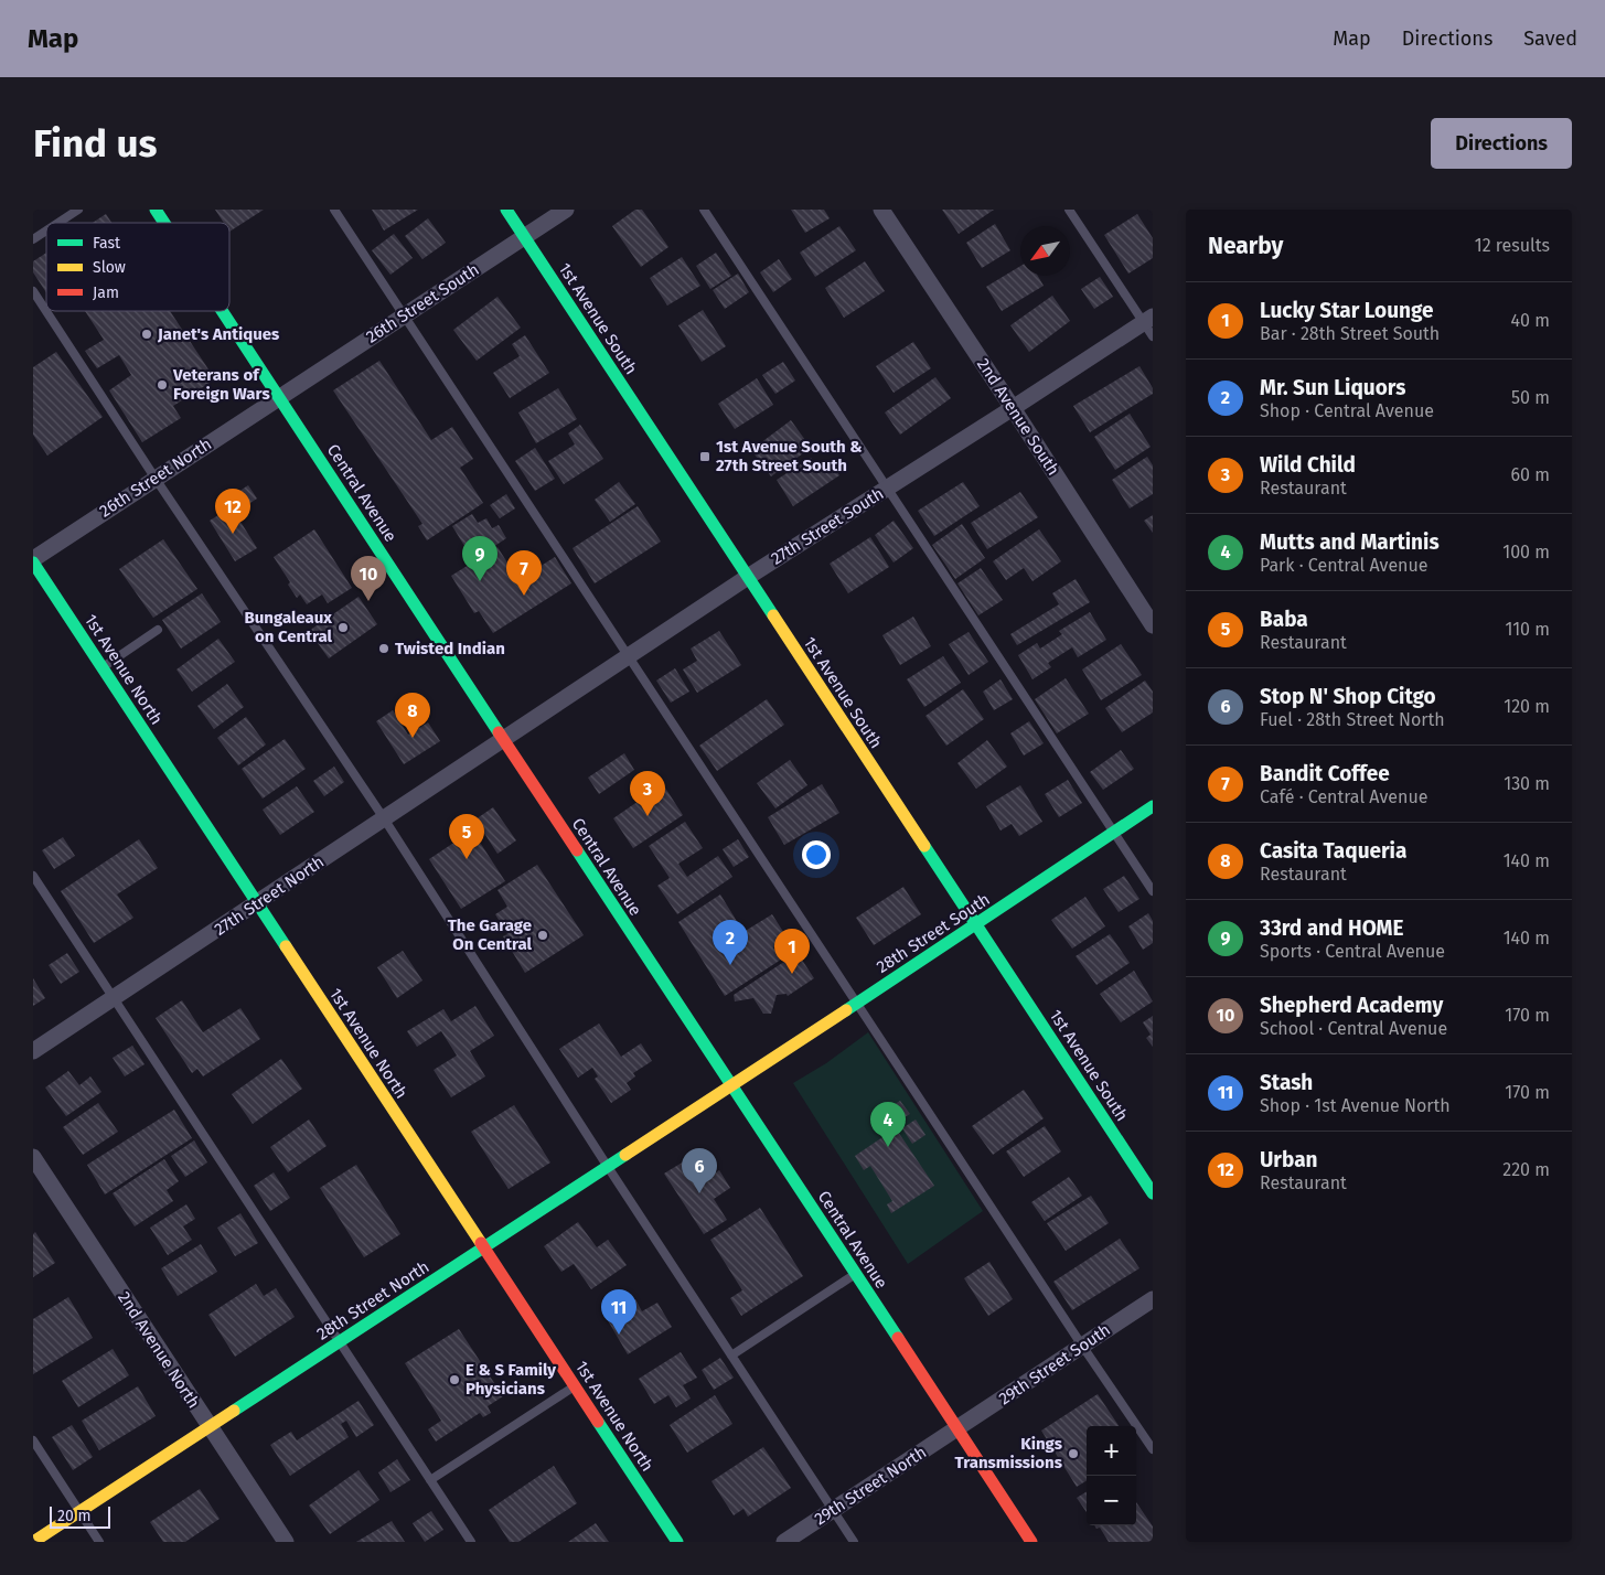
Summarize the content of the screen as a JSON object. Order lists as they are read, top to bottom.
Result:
{
  "streets": {
    "street": [
      "26th Street South",
      "1st Avenue South",
      "2nd Avenue South",
      "26th Street North",
      "Central Avenue",
      "27th Street South",
      "1st Avenue North",
      "27th Street North",
      "28th Street South",
      "28th Street North",
      "2nd Avenue North",
      "29th Street South",
      "29th Street North"
    ]
  },
  "crossings": [
    ["26th Street South", "1st Avenue South"],
    ["26th Street South", "26th Street North"],
    ["26th Street South", "Central Avenue"],
    ["1st Avenue South", "27th Street South"],
    ["1st Avenue South", "28th Street South"],
    ["2nd Avenue South", "27th Street South"],
    ["26th Street North", "Central Avenue"],
    ["26th Street North", "1st Avenue North"],
    ["Central Avenue", "27th Street South"],
    ["Central Avenue", "27th Street North"],
    ["Central Avenue", "28th Street South"],
    ["Central Avenue", "28th Street North"],
    ["Central Avenue", "29th Street South"],
    ["Central Avenue", "29th Street North"],
    ["27th Street South", "27th Street North"],
    ["1st Avenue North", "27th Street North"],
    ["1st Avenue North", "28th Street North"],
    ["28th Street South", "28th Street North"],
    ["28th Street North", "2nd Avenue North"],
    ["29th Street South", "29th Street North"]
  ],
  "places": {
    "other": [
      "Janet's Antiques",
      "Veterans of Foreign Wars",
      "Bungaleaux on Central",
      "Twisted Indian",
      "The Garage On Central",
      "E & S Family Physicians",
      "Kings Transmissions"
    ],
    "transit": ["1st Avenue South & 27th Street South"]
  },
  "legend": ["Fast", "Slow", "Jam"],
  "scale_bar": "20 m",
  "north": "bottom left",
  "page": {
    "header": "Map",
    "nav": ["Map", "Directions", "Saved"],
    "buttons": "Directions",
    "title": "Find us",
    "heading": ["Nearby", "12 results"],
    "list": [
      {
        "mark": "1",
        "name": "Lucky Star Lounge",
        "note": "Bar · 28th Street South",
        "value": "40 m"
      },
      {
        "mark": "2",
        "name": "Mr. Sun Liquors",
        "note": "Shop · Central Avenue",
        "value": "50 m"
      },
      {
        "mark": "3",
        "name": "Wild Child",
        "note": "Restaurant",
        "value": "60 m"
      },
      {
        "mark": "4",
        "name": "Mutts and Martinis",
        "note": "Park · Central Avenue",
        "value": "100 m"
      },
      {
        "mark": "5",
        "name": "Baba",
        "note": "Restaurant",
        "value": "110 m"
      },
      {
        "mark": "6",
        "name": "Stop N' Shop Citgo",
        "note": "Fuel · 28th Street North",
        "value": "120 m"
      },
      {
        "mark": "7",
        "name": "Bandit Coffee",
        "note": "Café · Central Avenue",
        "value": "130 m"
      },
      {
        "mark": "8",
        "name": "Casita Taqueria",
        "note": "Restaurant",
        "value": "140 m"
      },
      {
        "mark": "9",
        "name": "33rd and HOME",
        "note": "Sports · Central Avenue",
        "value": "140 m"
      },
      {
        "mark": "10",
        "name": "Shepherd Academy",
        "note": "School · Central Avenue",
        "value": "170 m"
      },
      {
        "mark": "11",
        "name": "Stash",
        "note": "Shop · 1st Avenue North",
        "value": "170 m"
      },
      {
        "mark": "12",
        "name": "Urban",
        "note": "Restaurant",
        "value": "220 m"
      }
    ],
    "pins": [
      "12",
      "9",
      "7",
      "10",
      "8",
      "3",
      "5",
      "2",
      "1",
      "4",
      "6",
      "11"
    ],
    "map_buttons": ["+", "−"],
    "scale": "20 m"
  }
}
